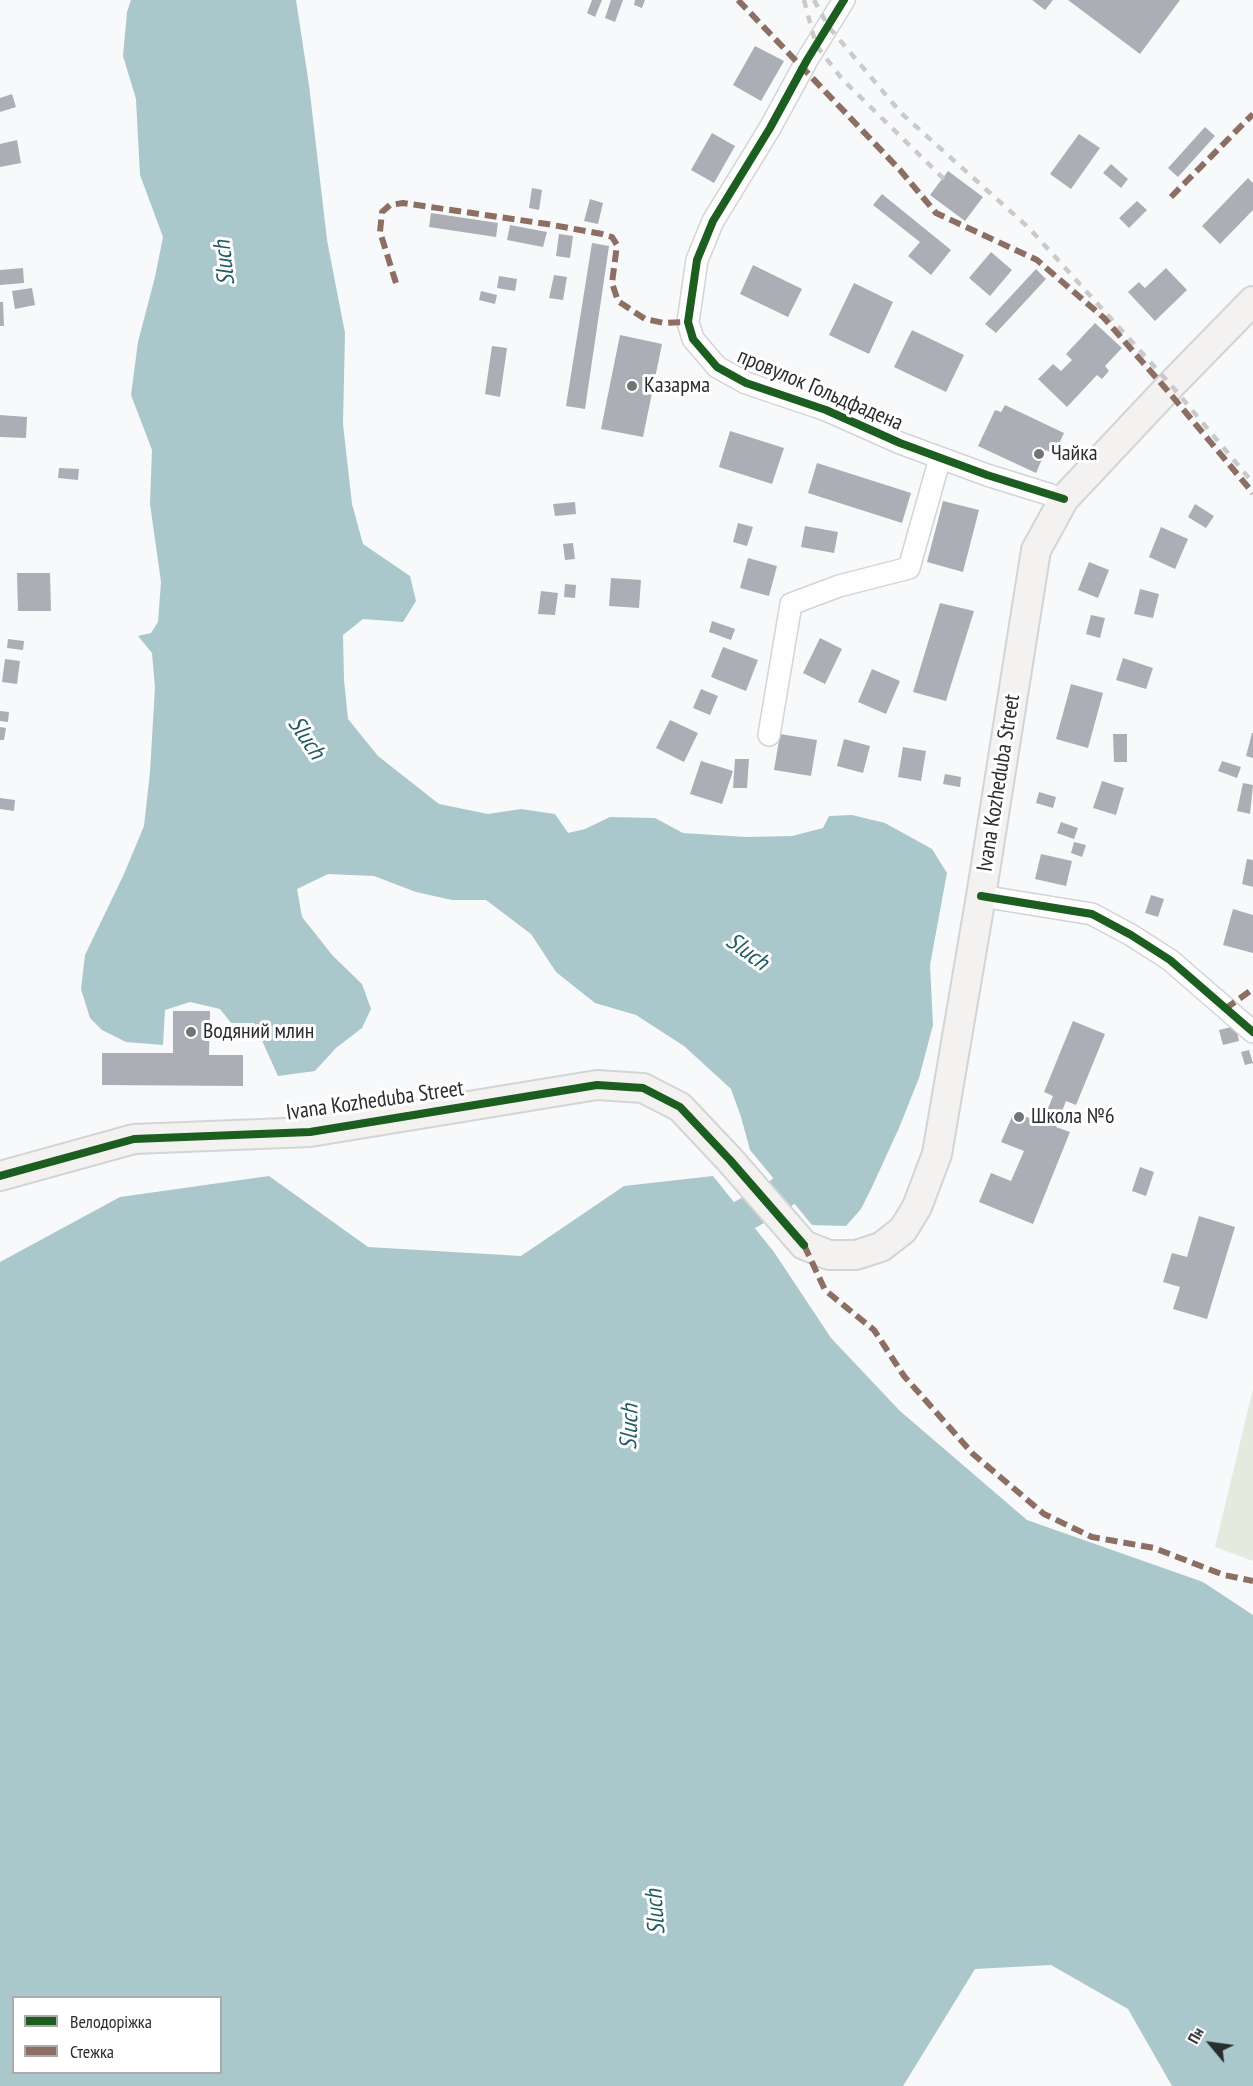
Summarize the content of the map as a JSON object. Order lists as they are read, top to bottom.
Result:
{
  "streets": {
    "main road": ["Ivana Kozheduba Street"],
    "street": ["провулок Гольдфадена"]
  },
  "crossings": [
    ["провулок Гольдфадена", "Ivana Kozheduba Street"]
  ],
  "water": ["Sluch"],
  "places": [
    "Казарма",
    "Чайка",
    "Водяний млин",
    "Школа №6"
  ],
  "legend": ["Велодоріжка", "Стежка"],
  "north": "top left"
}
